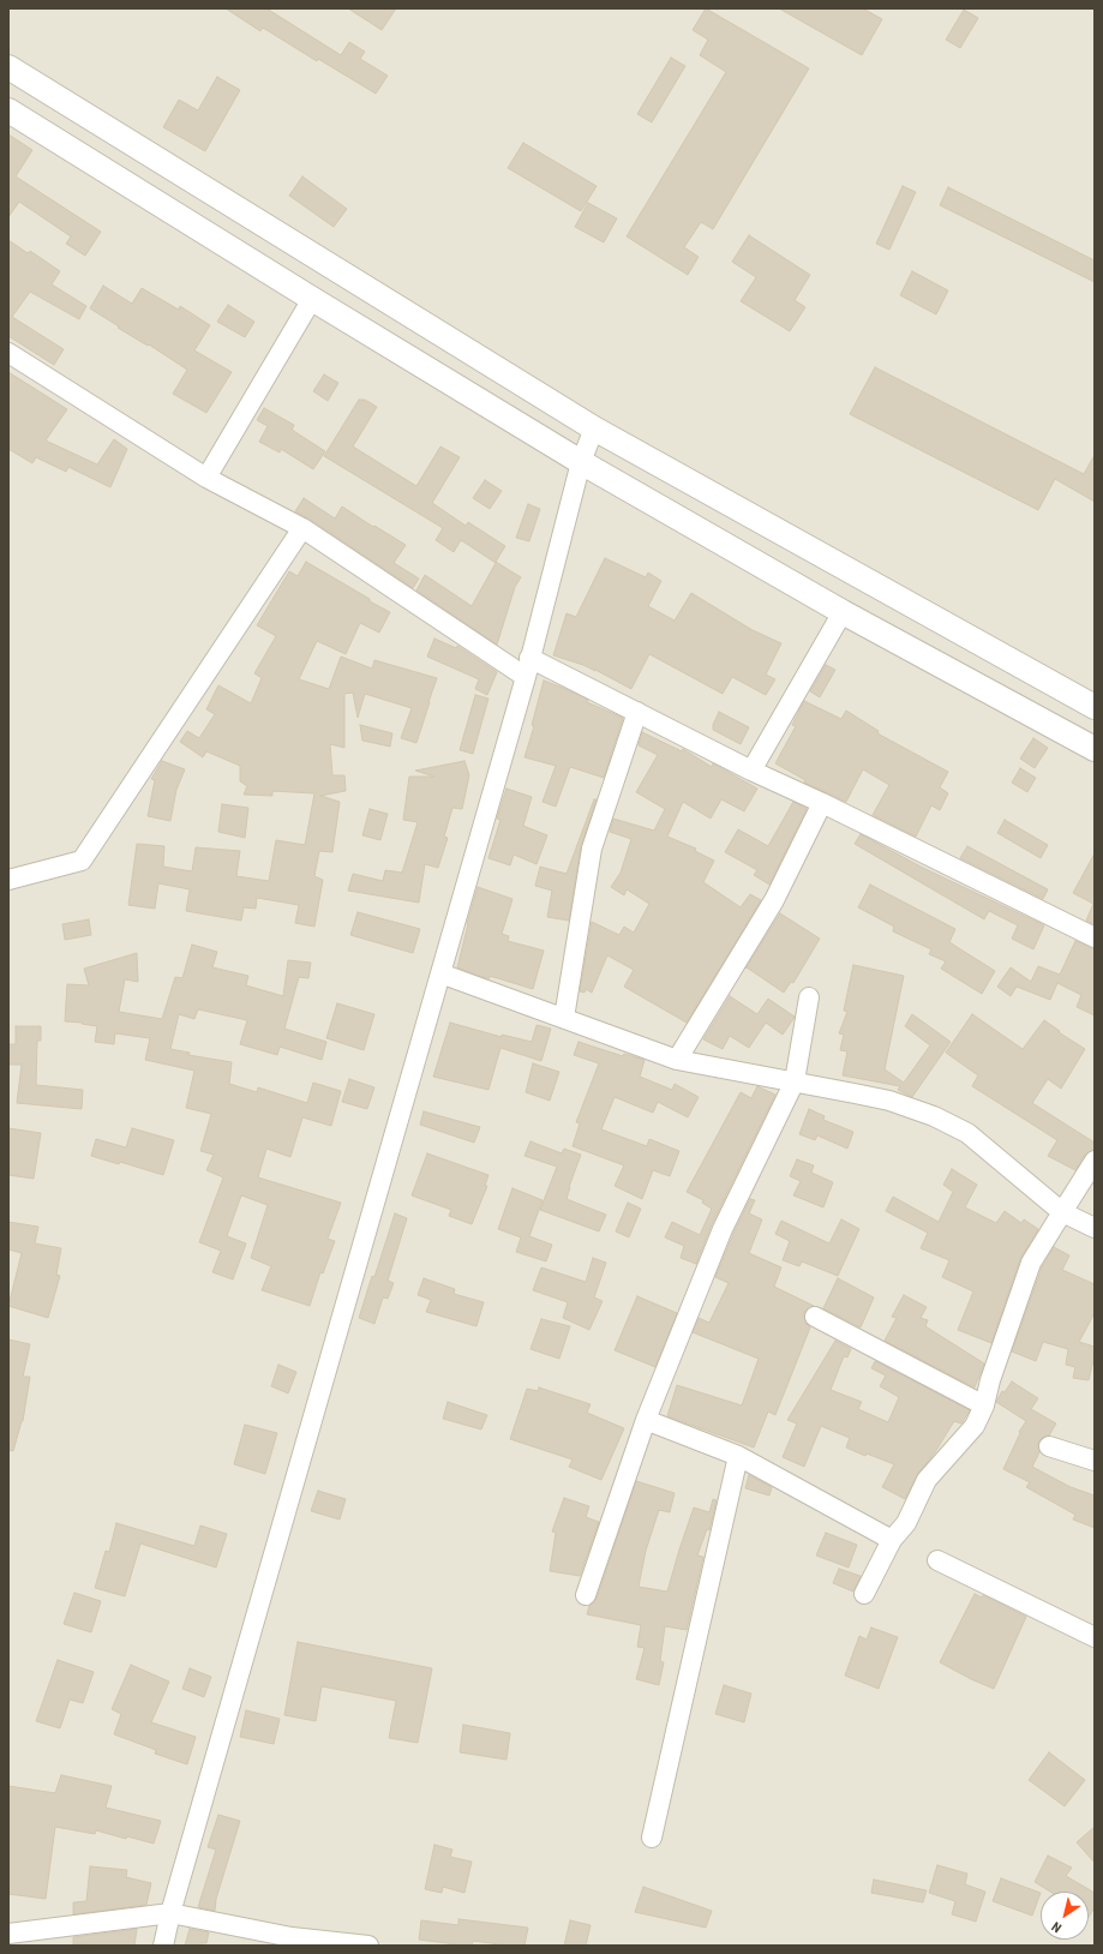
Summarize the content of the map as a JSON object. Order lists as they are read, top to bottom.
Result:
{
  "north": "bottom left"
}
